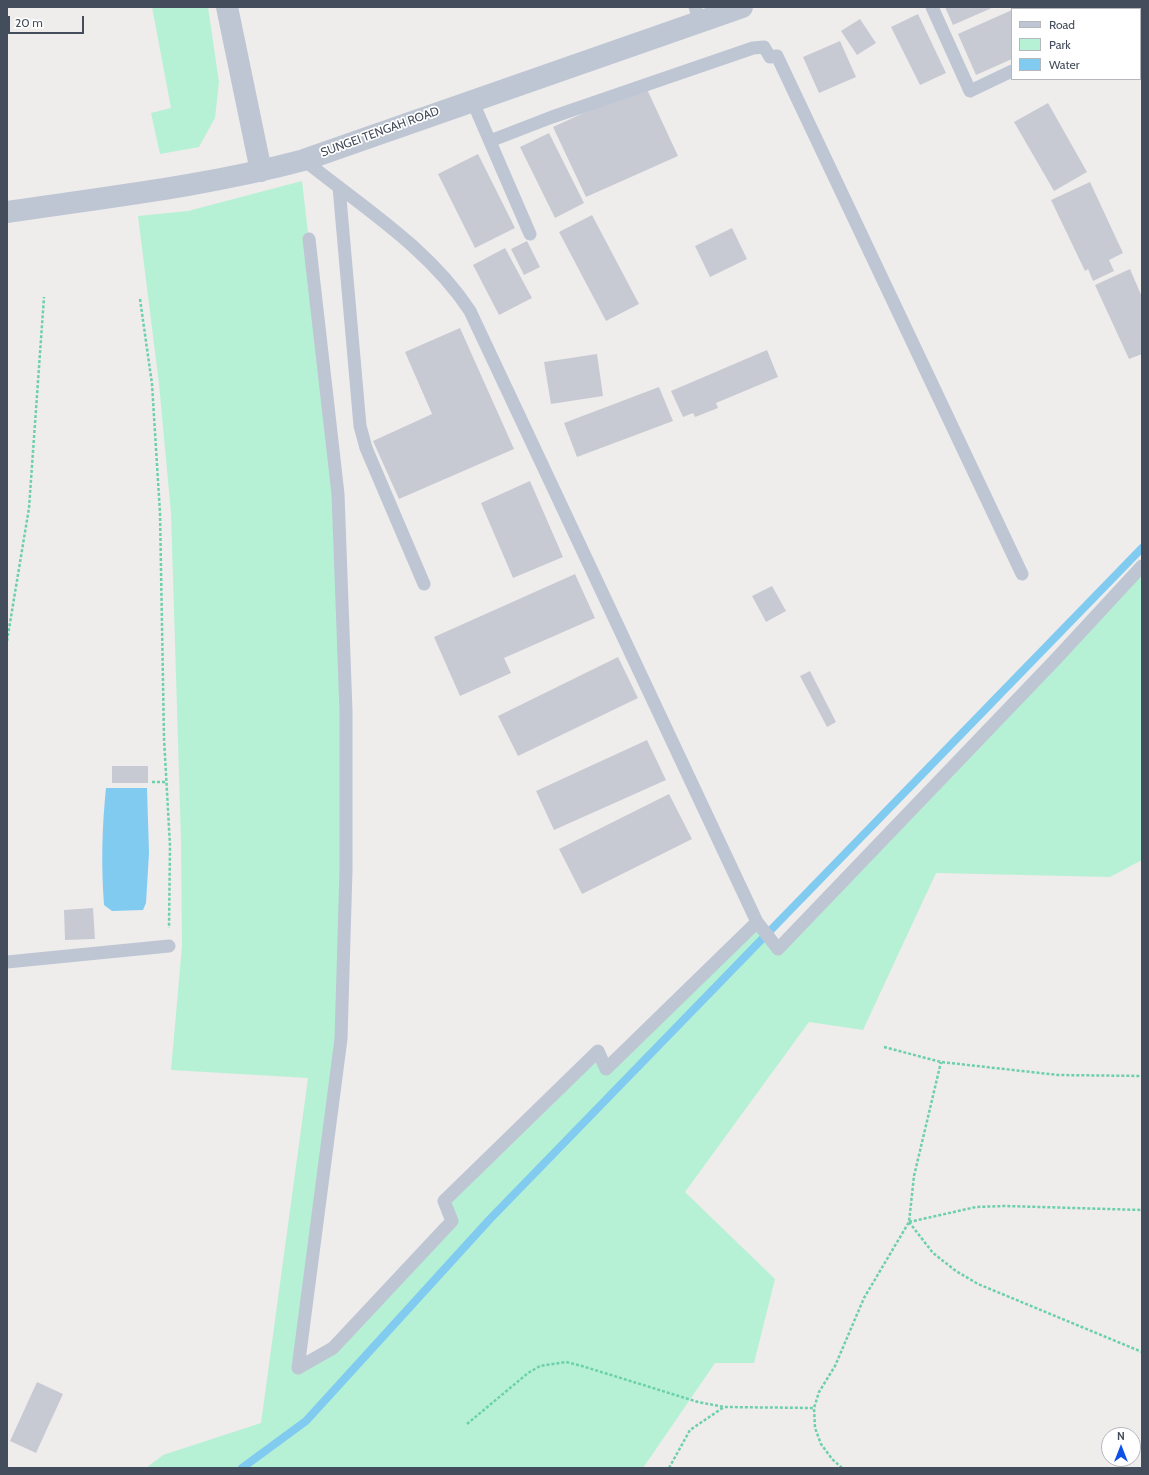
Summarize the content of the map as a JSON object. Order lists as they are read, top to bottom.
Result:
{
  "streets": {
    "street": ["SUNGEI TENGAH ROAD"]
  },
  "legend": ["Road", "Park", "Water"],
  "scale_bar": "20 m",
  "north": "top"
}
